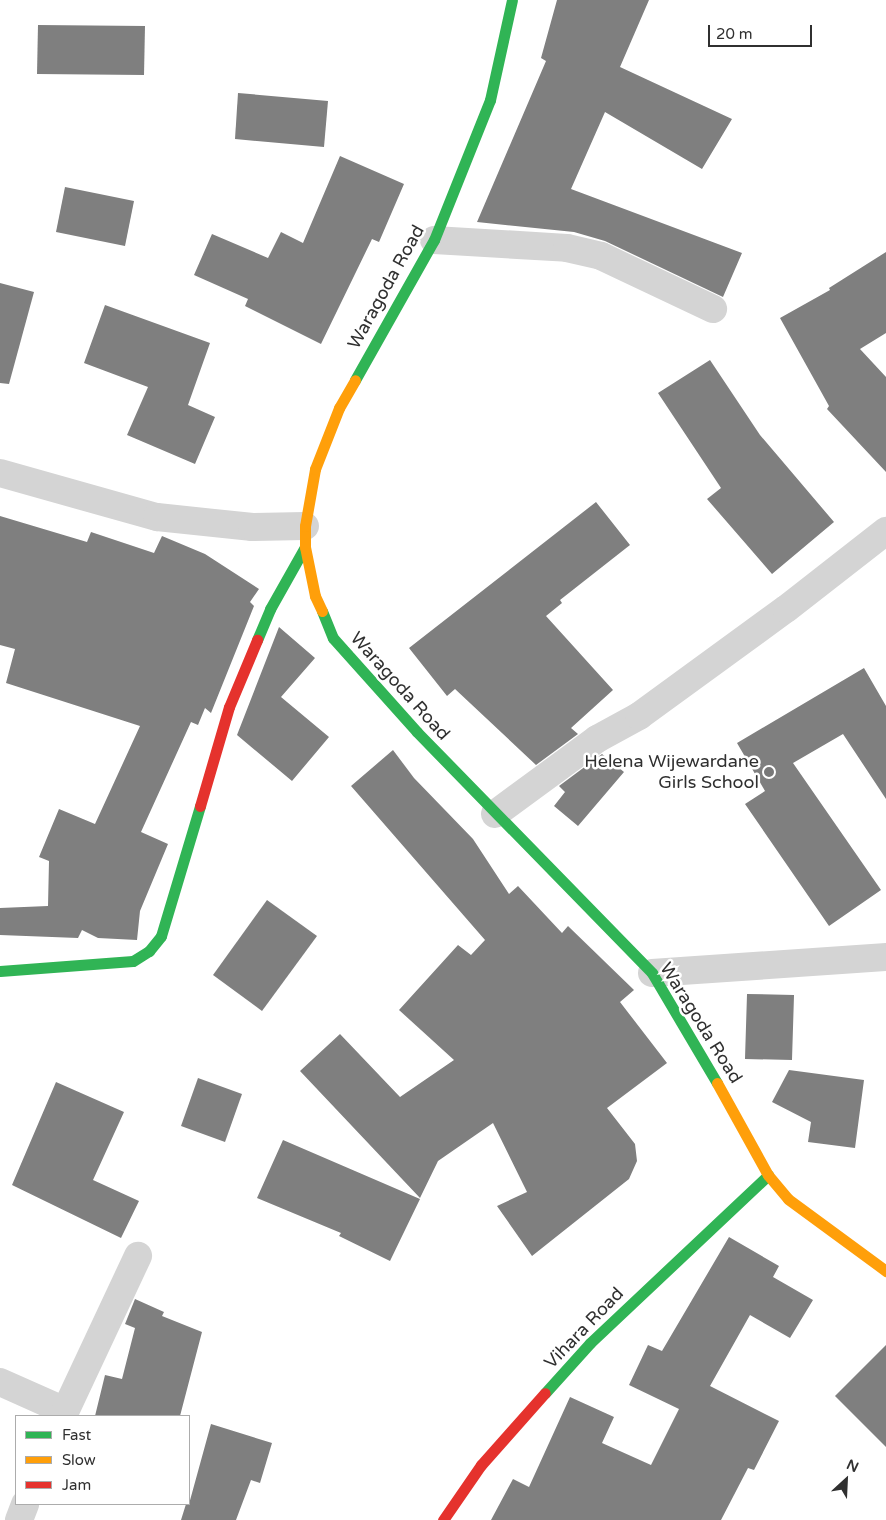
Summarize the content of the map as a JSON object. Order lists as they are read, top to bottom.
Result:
{
  "streets": {
    "main road": ["Waragoda Road", "Vihara Road"]
  },
  "crossings": [
    ["Waragoda Road", "Vihara Road"]
  ],
  "places": ["Helena Wijewardane Girls School"],
  "legend": ["Fast", "Slow", "Jam"],
  "scale_bar": "20 m",
  "north": "top right"
}
